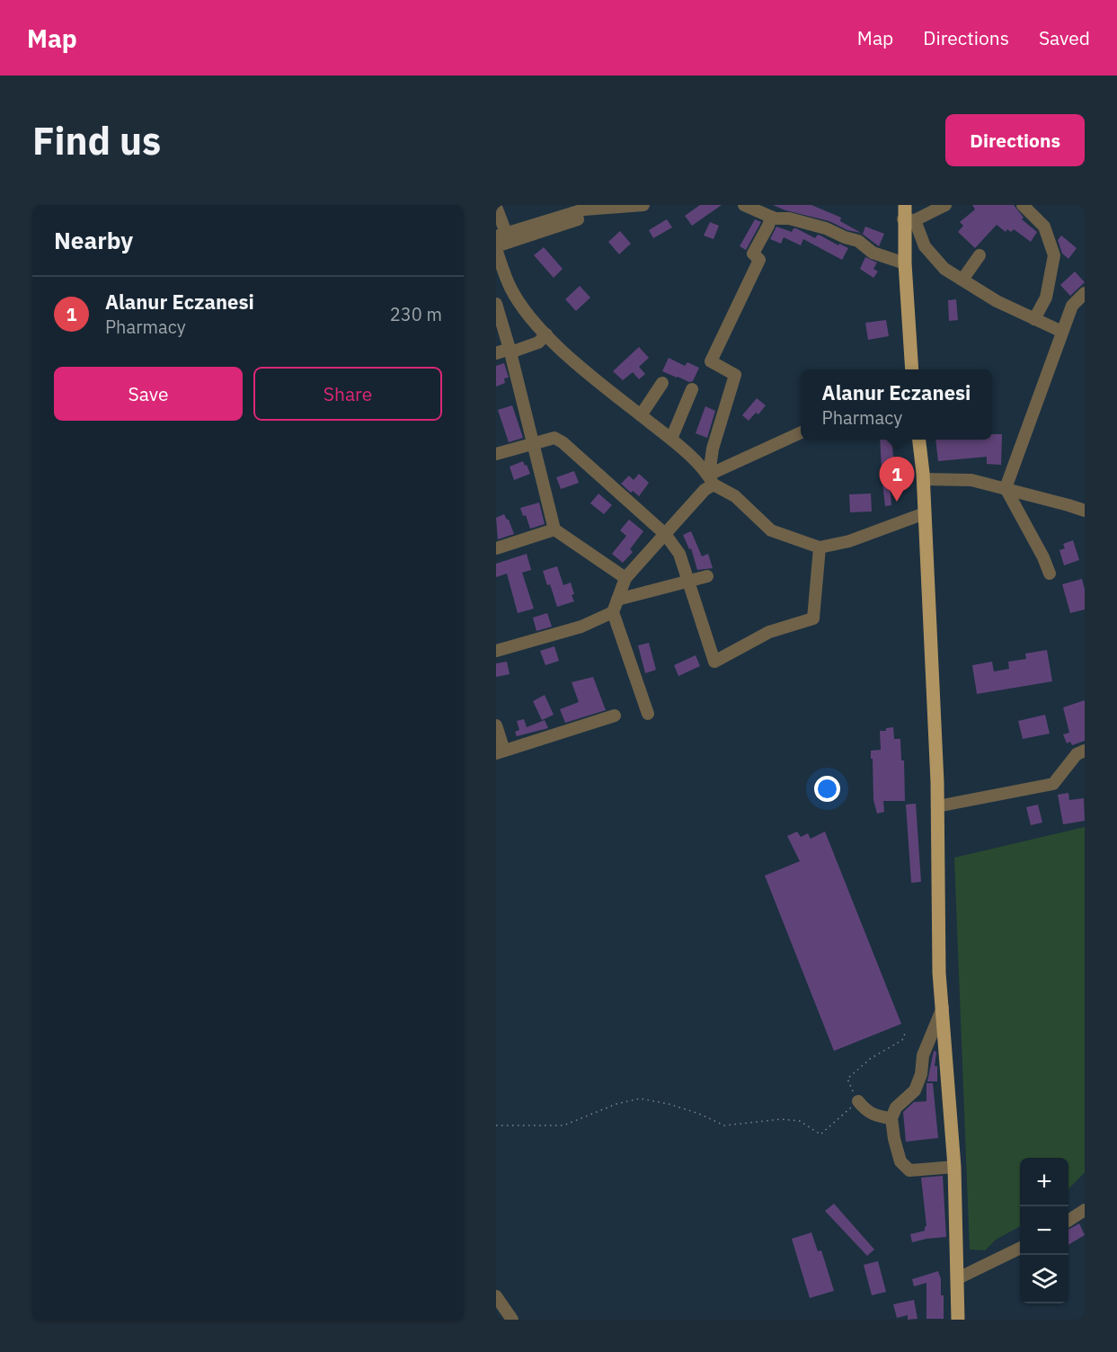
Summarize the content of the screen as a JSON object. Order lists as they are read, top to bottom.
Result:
{
  "page": {
    "header": "Map",
    "nav": ["Map", "Directions", "Saved"],
    "buttons": [
      "Directions",
      ["Save", "Share"]
    ],
    "title": "Find us",
    "heading": "Nearby",
    "list": [
      {
        "mark": "1",
        "name": "Alanur Eczanesi",
        "note": "Pharmacy",
        "value": "230 m"
      }
    ],
    "popup": ["Alanur Eczanesi", "Pharmacy"],
    "pins": "1",
    "map_buttons": ["+", "−"]
  }
}
